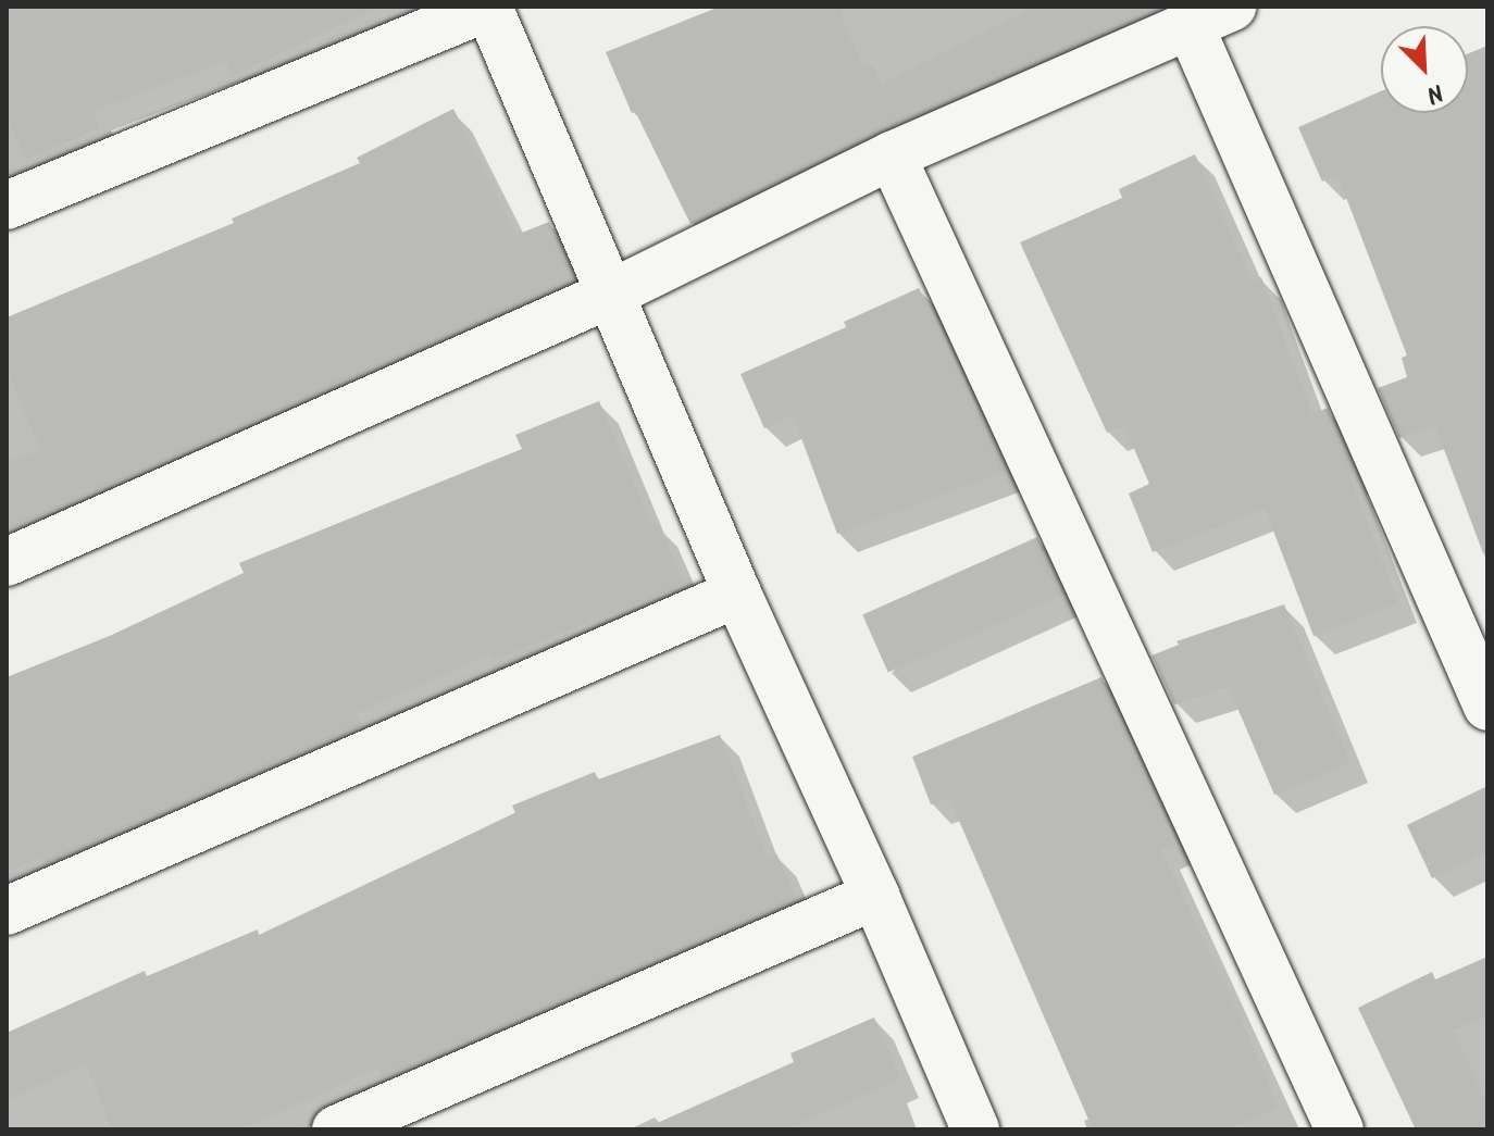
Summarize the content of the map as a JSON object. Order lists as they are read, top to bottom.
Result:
{
  "north": "bottom right"
}
